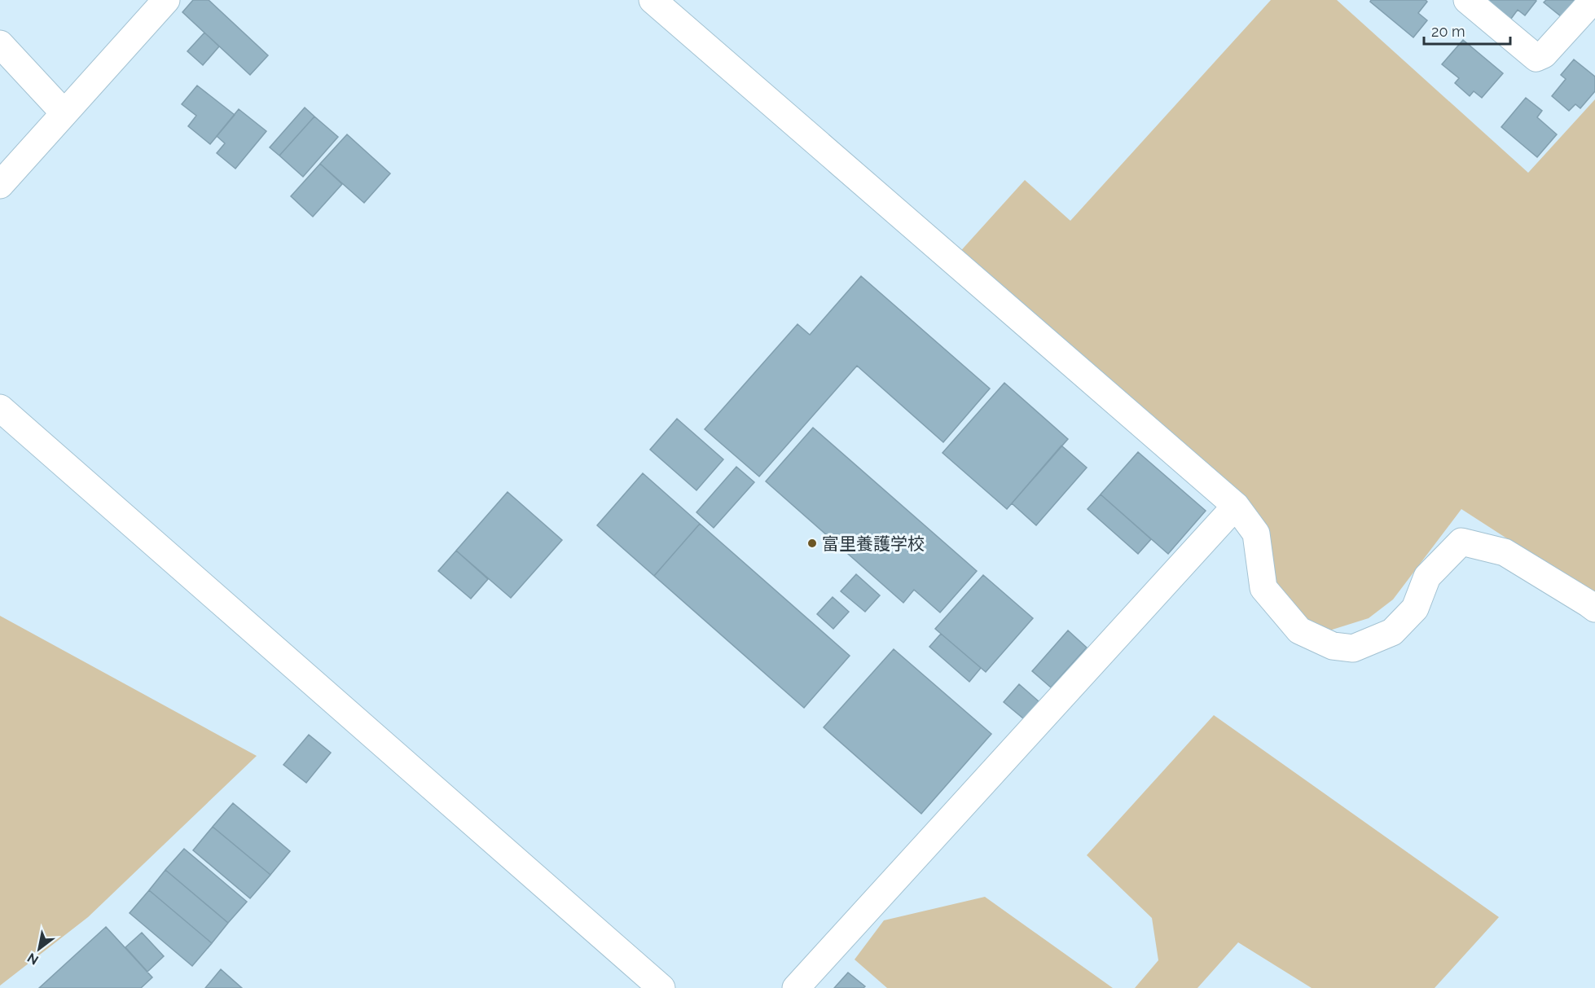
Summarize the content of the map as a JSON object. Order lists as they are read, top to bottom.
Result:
{
  "places": ["富里養護学校"],
  "scale_bar": "20 m",
  "north": "bottom left"
}
